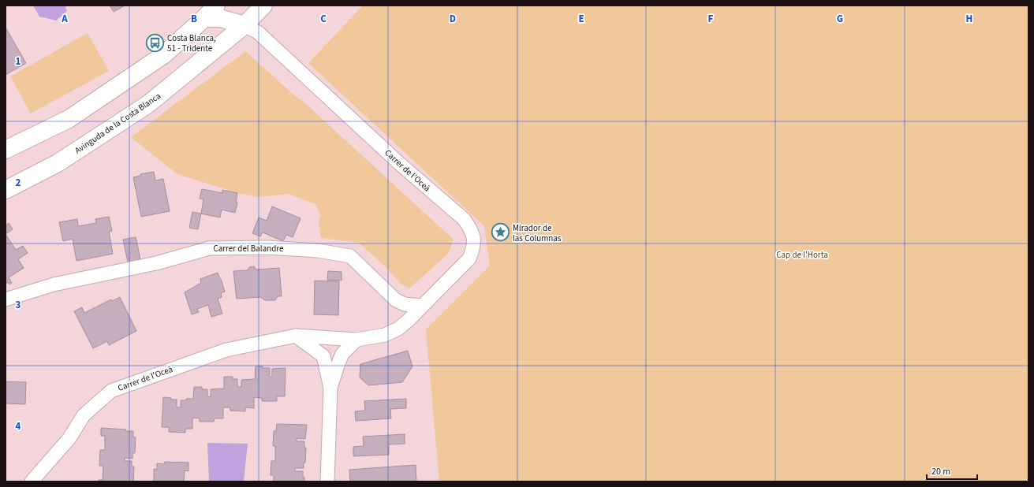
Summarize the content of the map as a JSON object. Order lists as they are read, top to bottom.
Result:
{
  "streets": {
    "street": ["Avinguda de la Costa Blanca", "Carrer de l'Oceà", "Carrer del Balandre"]
  },
  "crossings": [
    ["Avinguda de la Costa Blanca", "Carrer de l'Oceà"],
    ["Carrer de l'Oceà", "Carrer del Balandre"]
  ],
  "parks": ["Cap de l'Horta"],
  "places": {
    "bus stop": ["Costa Blanca, 51 - Tridente"],
    "place": ["Mirador de las Columnas"]
  },
  "scale_bar": "20 m",
  "grid": {
    "columns": [
      "A",
      "B",
      "C",
      "D",
      "E",
      "F",
      "G",
      "H"
    ],
    "rows": [
      "1",
      "2",
      "3",
      "4"
    ]
  }
}
